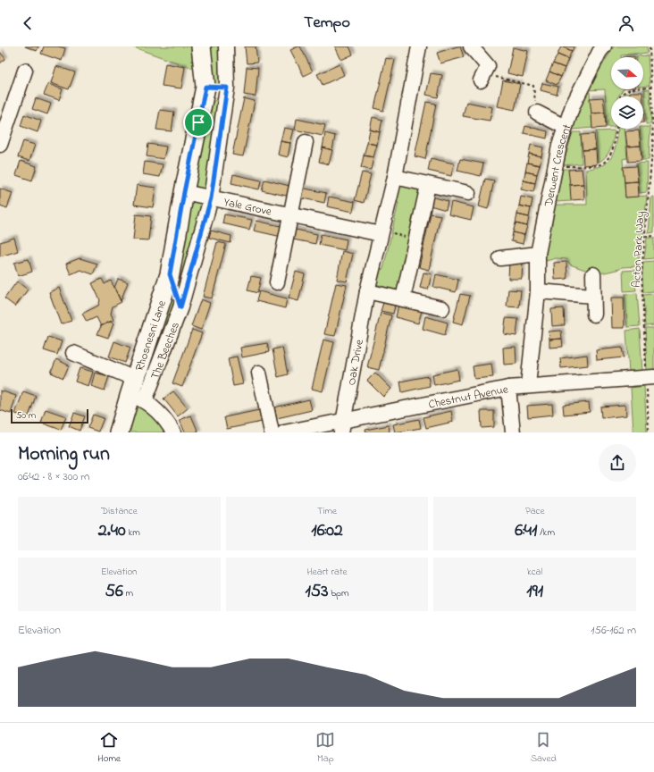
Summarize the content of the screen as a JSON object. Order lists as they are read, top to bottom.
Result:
{
  "streets": {
    "main road": ["Rhosnesni Lane"],
    "street": [
      "Derwent Crescent",
      "Yale Grove",
      "The Beeches",
      "Oak Drive",
      "Chestnut Avenue"
    ],
    "path": ["Acton Park Way"]
  },
  "crossings": [
    ["Derwent Crescent", "Chestnut Avenue"],
    ["Yale Grove", "Rhosnesni Lane"],
    ["Yale Grove", "The Beeches"],
    ["Yale Grove", "Oak Drive"],
    ["Acton Park Way", "Chestnut Avenue"],
    ["Rhosnesni Lane", "The Beeches"],
    ["Oak Drive", "Chestnut Avenue"]
  ],
  "scale_bar": "50 m",
  "north": "right",
  "page": {
    "header": "Tempo",
    "scale": "50 m",
    "heading": ["Morning run", "06:42 · 8 × 300 m"],
    "stats": [
      ["Distance", "2.40 km"],
      ["Time", "16:02"],
      ["Pace", "6:41 /km"],
      ["Elevation", "56 m"],
      ["Heart rate", "153 bpm"],
      ["kcal", "191"]
    ],
    "chart": ["Elevation", "156–162 m"],
    "tabs": ["Home", "Map", "Saved"]
  }
}
